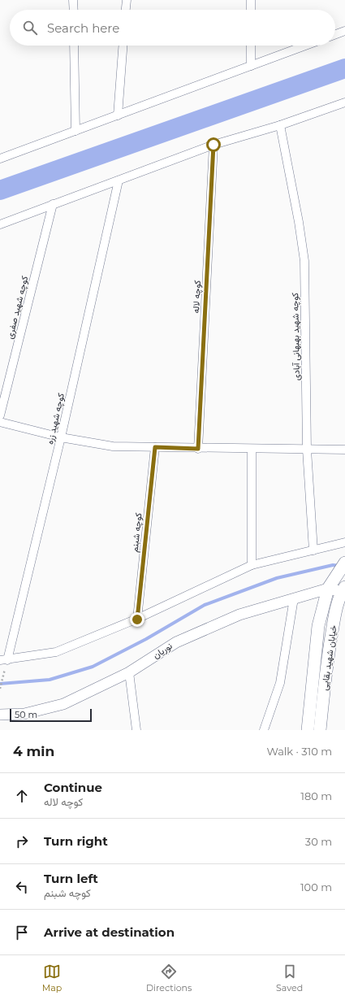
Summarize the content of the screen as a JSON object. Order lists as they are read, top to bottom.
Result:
{
  "streets": {
    "main road": ["خیابان شهید بقایی"],
    "street": [
      "کوچه لاله",
      "کوچه شهید صفری",
      "کوچه شهید بهبهانی آبادی",
      "کوچه شهید زره",
      "کوچه شبنم",
      "نوریان"
    ]
  },
  "crossings": [
    ["نوریان", "خیابان شهید بقایی"]
  ],
  "scale_bar": "50 m",
  "page": {
    "search": "Search here",
    "scale": "50 m",
    "heading": ["4 min", "Walk · 310 m"],
    "list": [
      ["Continue", "کوچه لاله", "180 m"],
      ["Turn right", "30 m"],
      ["Turn left", "کوچه شبنم", "100 m"],
      "Arrive at destination"
    ],
    "nav": ["Map", "Directions", "Saved"]
  }
}
